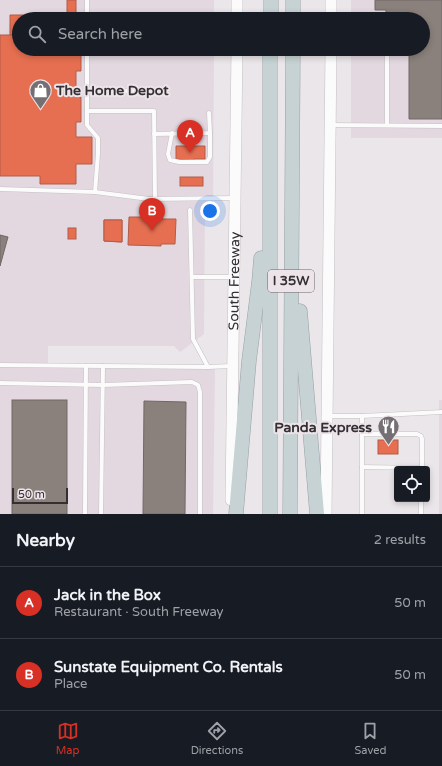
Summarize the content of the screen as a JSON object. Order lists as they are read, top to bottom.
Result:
{
  "streets": {
    "highway": ["I 35W"],
    "main road": ["South Freeway"]
  },
  "places": {
    "shop": ["The Home Depot"],
    "restaurant": ["Panda Express"]
  },
  "scale_bar": "50 m",
  "page": {
    "search": "Search here",
    "pins": ["A", "B"],
    "scale": "50 m",
    "heading": ["Nearby", "2 results"],
    "list": [
      {
        "mark": "A",
        "name": "Jack in the Box",
        "note": "Restaurant · South Freeway",
        "value": "50 m"
      },
      {
        "mark": "B",
        "name": "Sunstate Equipment Co. Rentals",
        "note": "Place",
        "value": "50 m"
      }
    ],
    "nav": ["Map", "Directions", "Saved"]
  }
}
